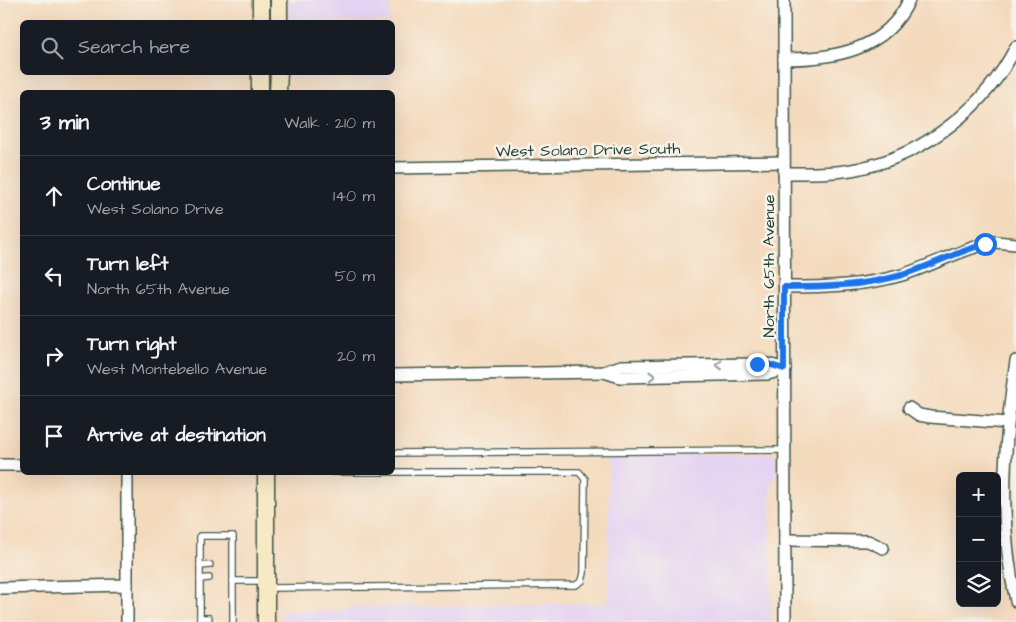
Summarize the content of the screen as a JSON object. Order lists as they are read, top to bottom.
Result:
{
  "streets": {
    "street": ["West Solano Drive South", "North 65th Avenue"]
  },
  "crossings": [
    ["West Solano Drive South", "North 65th Avenue"]
  ],
  "page": {
    "search": "Search here",
    "heading": ["3 min", "Walk · 210 m"],
    "list": [
      ["Continue", "West Solano Drive", "140 m"],
      ["Turn left", "North 65th Avenue", "50 m"],
      ["Turn right", "West Montebello Avenue", "20 m"],
      "Arrive at destination"
    ],
    "map_buttons": ["+", "−"]
  }
}
